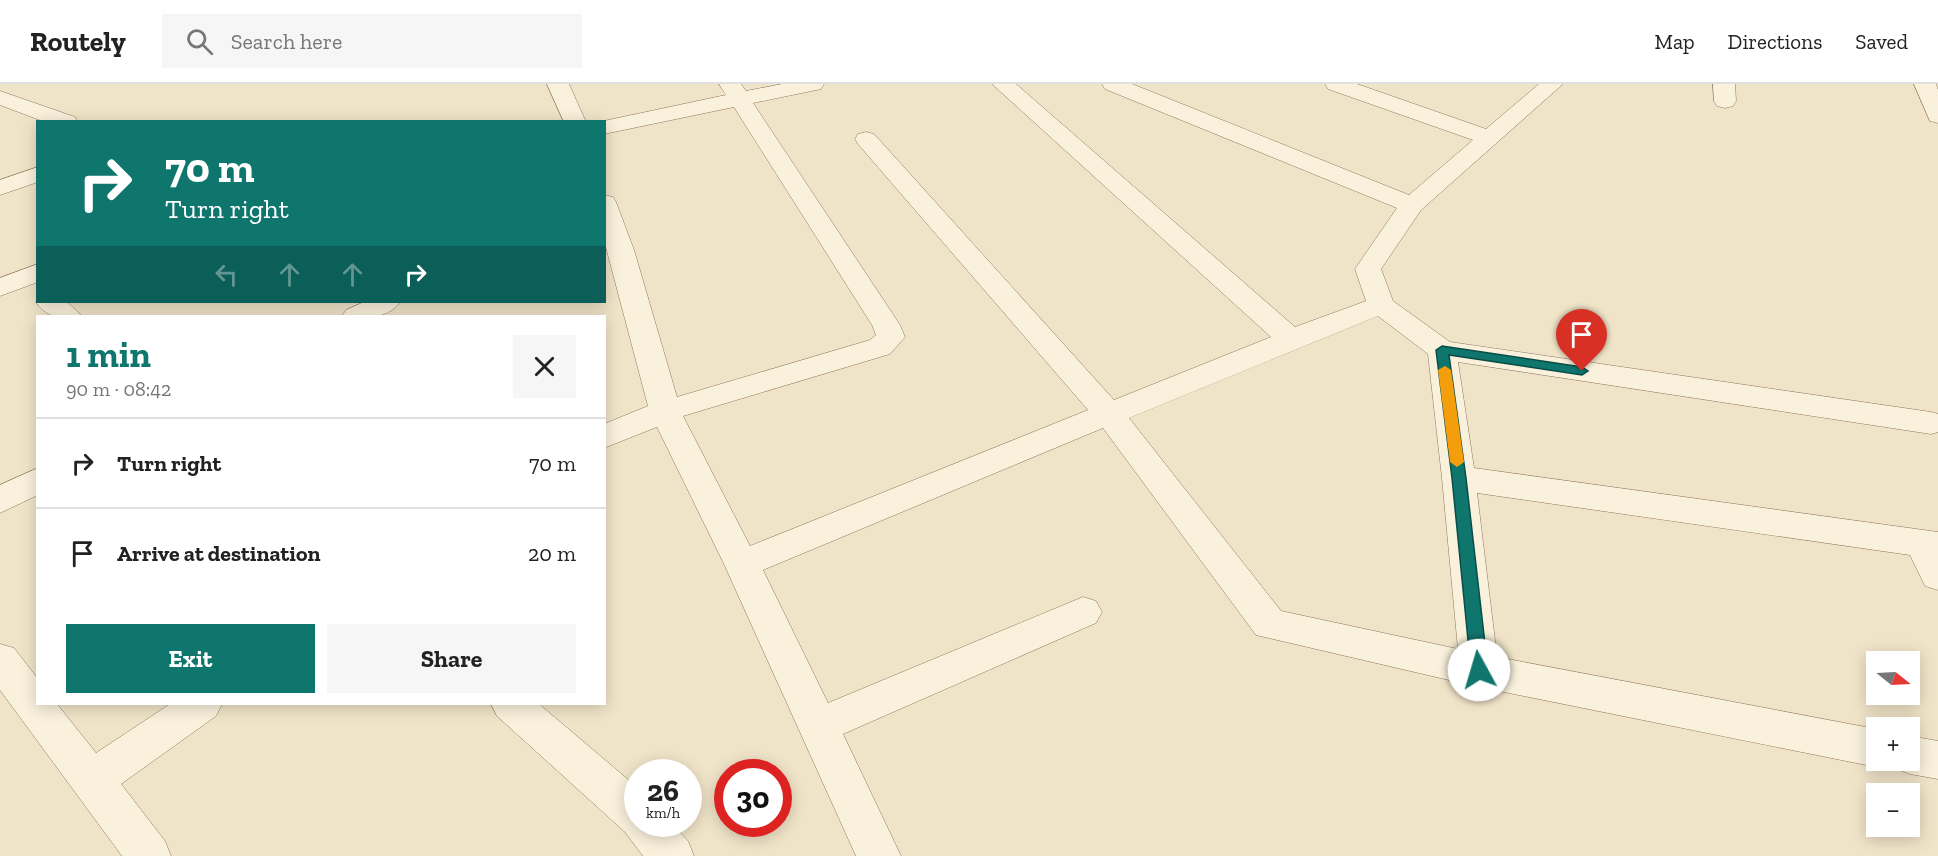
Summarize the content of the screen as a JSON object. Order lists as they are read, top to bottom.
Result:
{
  "north": "right",
  "page": {
    "header": "Routely",
    "search": "Search here",
    "nav": ["Map", "Directions", "Saved"],
    "turn": ["70 m", "Turn right"],
    "heading": ["1 min", "90 m · 08:42"],
    "list": [
      {
        "name": "Turn right",
        "value": "70 m"
      },
      {
        "name": "Arrive at destination",
        "value": "20 m"
      }
    ],
    "buttons": ["Exit", "Share"],
    "map_buttons": ["+", "−"],
    "speed": "26 km/h",
    "limit": "30"
  }
}
